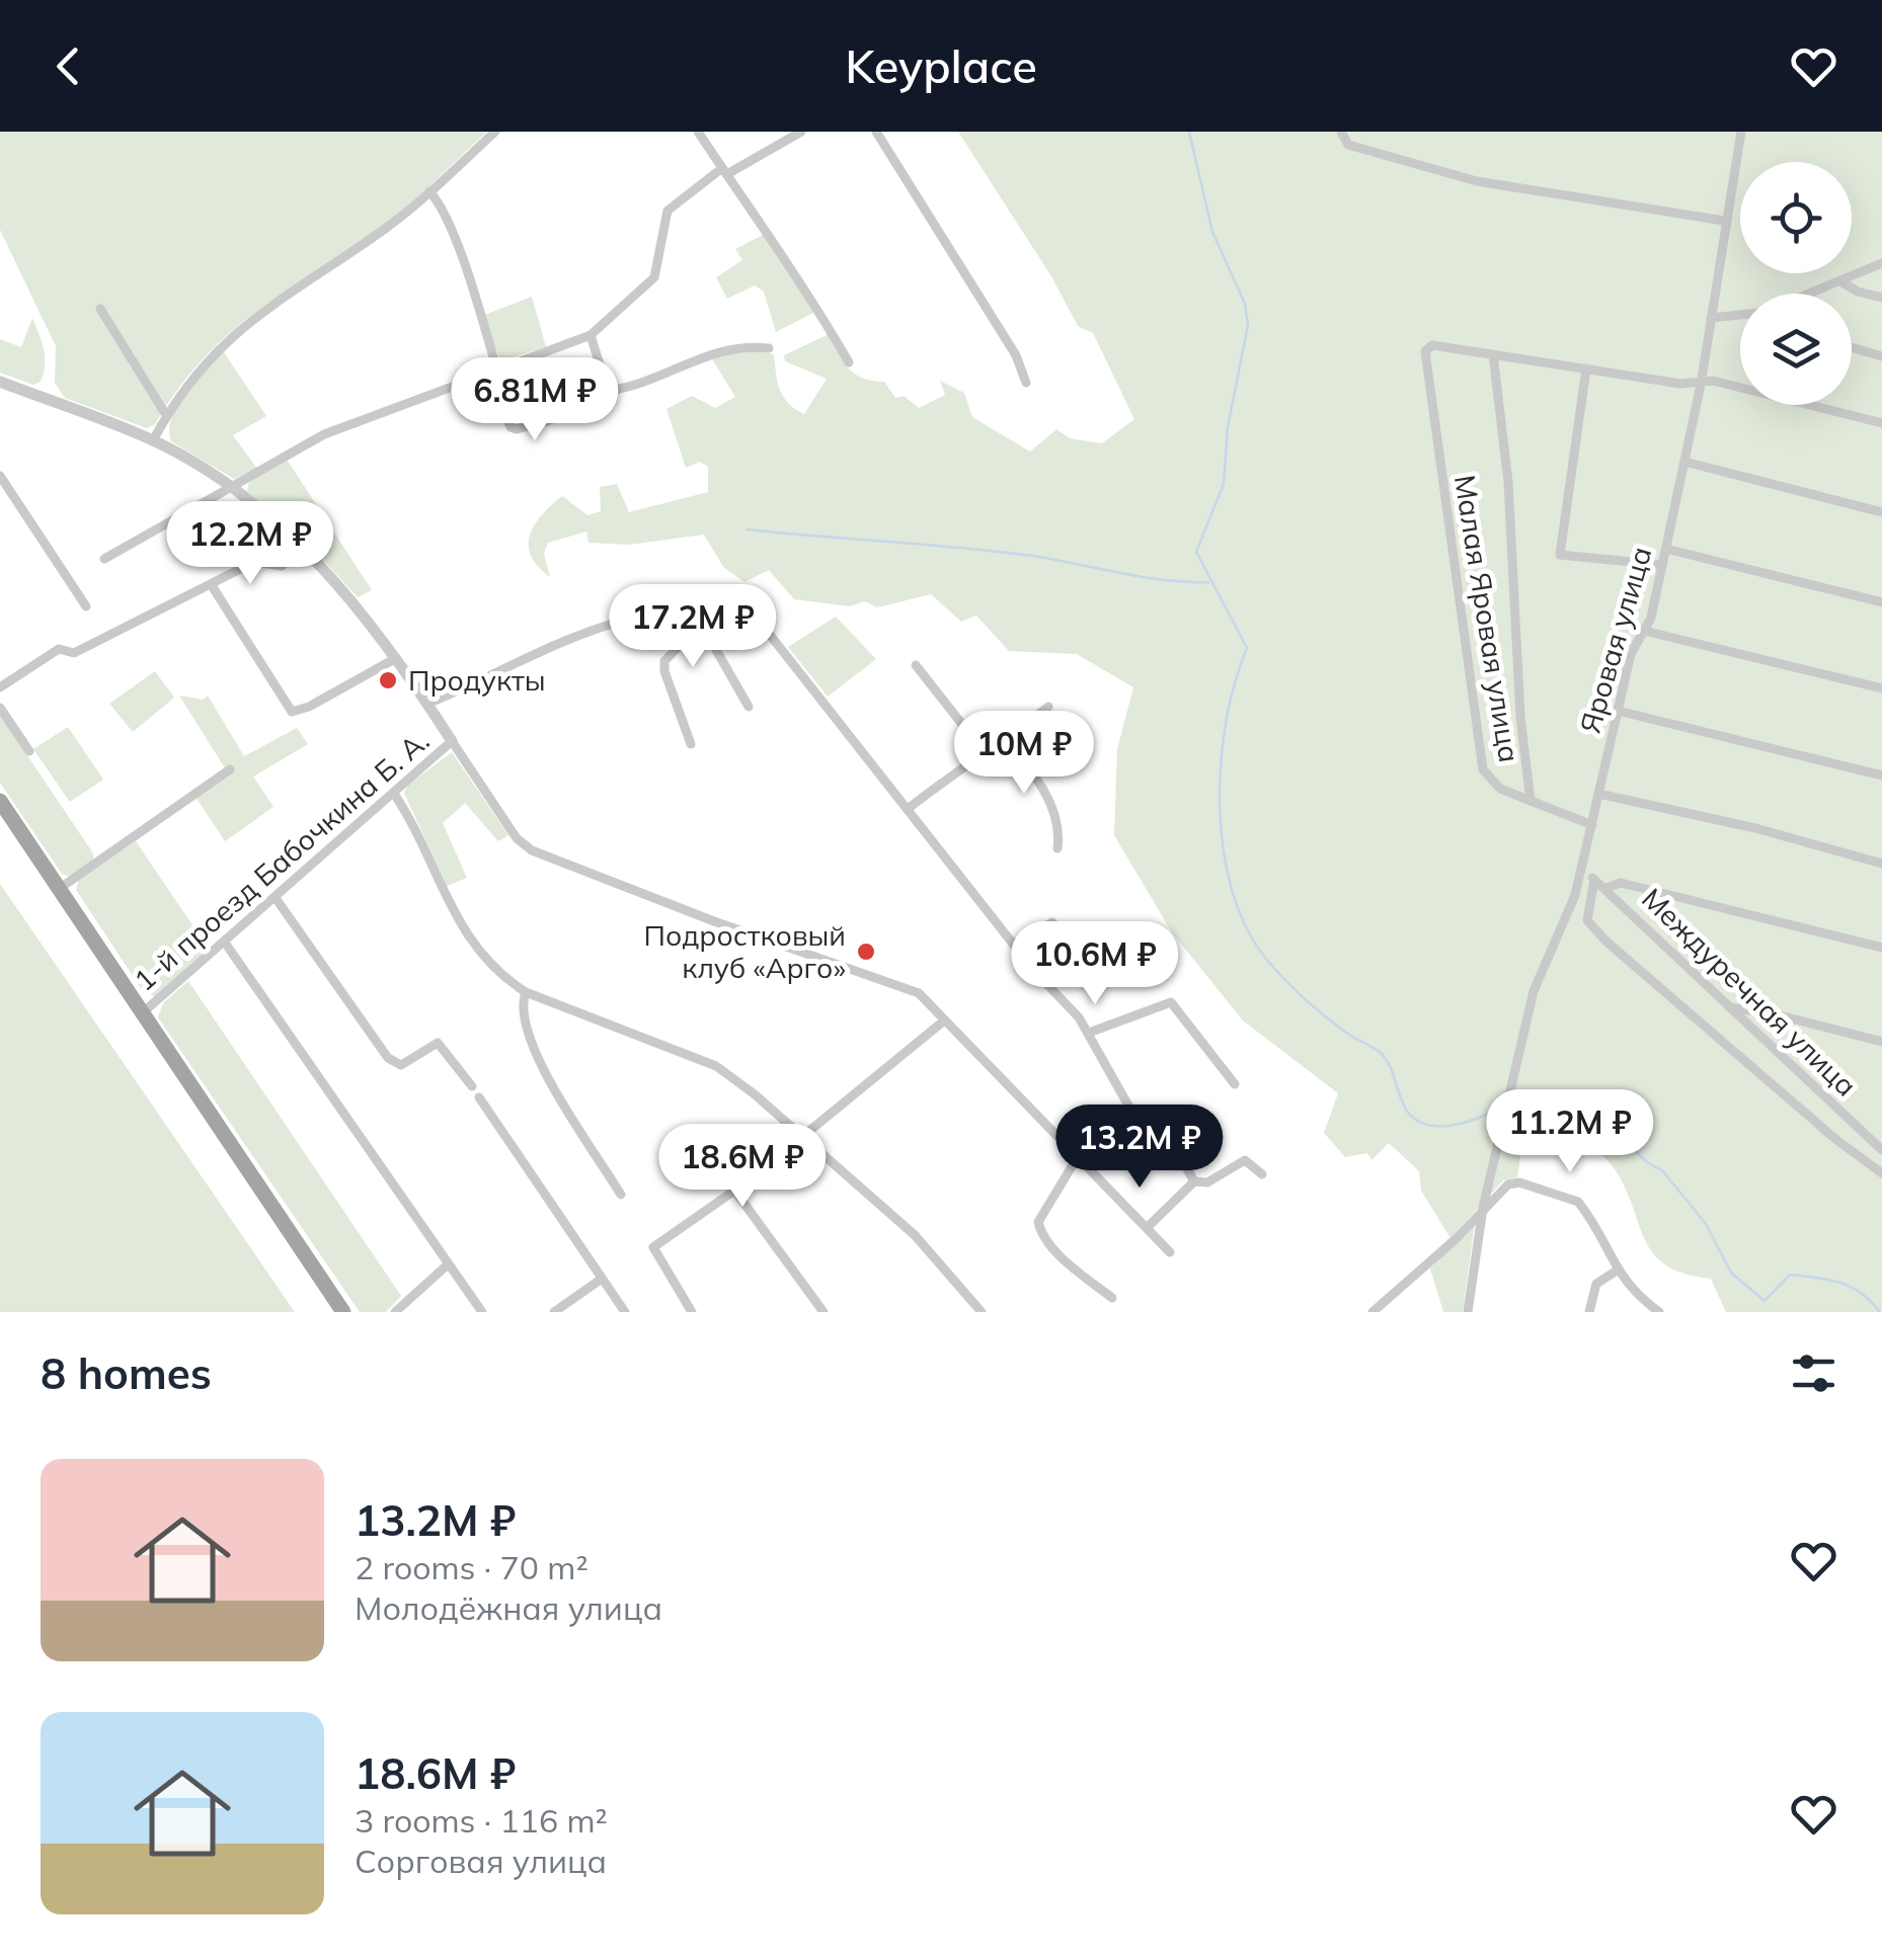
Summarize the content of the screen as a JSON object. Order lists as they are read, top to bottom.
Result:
{
  "streets": {
    "street": [
      "Малая Яровая улица",
      "Яровая улица",
      "1-й проезд Бабочкина Б. А.",
      "Междуречная улица"
    ]
  },
  "crossings": [
    ["Малая Яровая улица", "Яровая улица"],
    ["Яровая улица", "Междуречная улица"]
  ],
  "places": ["Продукты", "Подростковый клуб «Арго»"],
  "page": {
    "header": "Keyplace",
    "price": [
      "6.81M ₽",
      "12.2M ₽",
      "17.2M ₽",
      "10M ₽",
      "10.6M ₽",
      "11.2M ₽",
      "13.2M ₽",
      "18.6M ₽"
    ],
    "heading": "8 homes",
    "list": [
      {
        "name": "13.2M ₽",
        "note": "2 rooms · 70 m² · Молодёжная улица"
      },
      {
        "name": "18.6M ₽",
        "note": "3 rooms · 116 m² · Сорговая улица"
      }
    ]
  }
}
